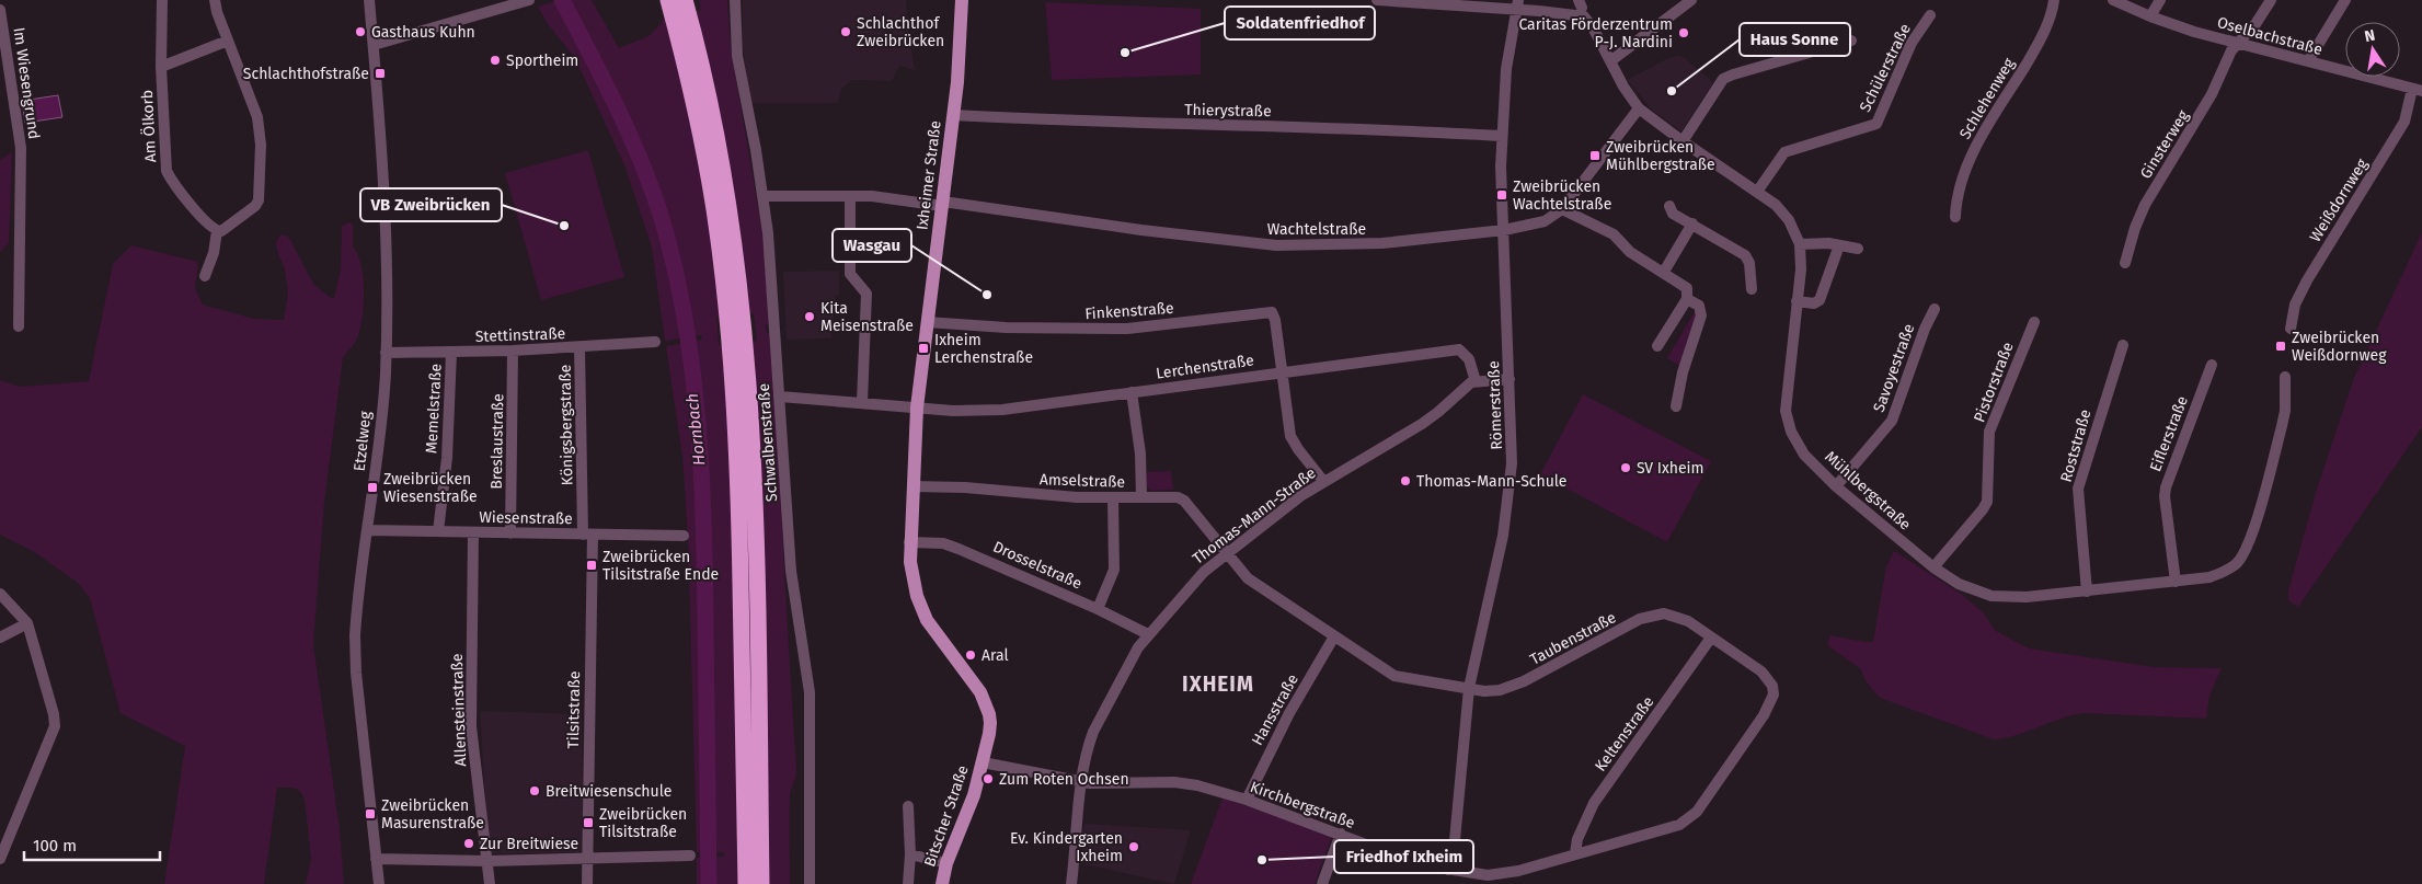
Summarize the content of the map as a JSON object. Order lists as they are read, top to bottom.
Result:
{
  "streets": {
    "main road": ["Ixheimer Straße", "Bitscher Straße"],
    "street": [
      "Oselbachstraße",
      "Schülerstraße",
      "Im Wiesengrund",
      "Schlehenweg",
      "Thierystraße",
      "Am Ölkorb",
      "Ginsterweg",
      "Weißdornweg",
      "Wachtelstraße",
      "Finkenstraße",
      "Stettinstraße",
      "Lerchenstraße",
      "Savoyestraße",
      "Pistorstraße",
      "Römerstraße",
      "Memelstraße",
      "Königsbergstraße",
      "Eiflerstraße",
      "Etzelweg",
      "Breslaustraße",
      "Schwalbenstraße",
      "Roststraße",
      "Amselstraße",
      "Mühlbergstraße",
      "Thomas-Mann-Straße",
      "Wiesenstraße",
      "Drosselstraße",
      "Taubenstraße",
      "Allensteinstraße",
      "Tilsitstraße",
      "Hansstraße",
      "Keltenstraße",
      "Kirchbergstraße"
    ]
  },
  "crossings": [
    ["Oselbachstraße", "Ginsterweg"],
    ["Oselbachstraße", "Weißdornweg"],
    ["Schülerstraße", "Mühlbergstraße"],
    ["Thierystraße", "Ixheimer Straße"],
    ["Thierystraße", "Römerstraße"],
    ["Ixheimer Straße", "Wachtelstraße"],
    ["Ixheimer Straße", "Finkenstraße"],
    ["Ixheimer Straße", "Lerchenstraße"],
    ["Ixheimer Straße", "Amselstraße"],
    ["Ixheimer Straße", "Bitscher Straße"],
    ["Wachtelstraße", "Römerstraße"],
    ["Wachtelstraße", "Schwalbenstraße"],
    ["Wachtelstraße", "Mühlbergstraße"],
    ["Finkenstraße", "Lerchenstraße"],
    ["Stettinstraße", "Memelstraße"],
    ["Stettinstraße", "Königsbergstraße"],
    ["Stettinstraße", "Etzelweg"],
    ["Stettinstraße", "Breslaustraße"],
    ["Lerchenstraße", "Schwalbenstraße"],
    ["Lerchenstraße", "Thomas-Mann-Straße"],
    ["Savoyestraße", "Mühlbergstraße"],
    ["Pistorstraße", "Mühlbergstraße"],
    ["Römerstraße", "Mühlbergstraße"],
    ["Römerstraße", "Taubenstraße"],
    ["Römerstraße", "Kirchbergstraße"],
    ["Memelstraße", "Wiesenstraße"],
    ["Königsbergstraße", "Wiesenstraße"],
    ["Königsbergstraße", "Tilsitstraße"],
    ["Eiflerstraße", "Mühlbergstraße"],
    ["Etzelweg", "Wiesenstraße"],
    ["Breslaustraße", "Wiesenstraße"],
    ["Roststraße", "Mühlbergstraße"],
    ["Amselstraße", "Thomas-Mann-Straße"],
    ["Amselstraße", "Taubenstraße"],
    ["Amselstraße", "Bitscher Straße"],
    ["Thomas-Mann-Straße", "Drosselstraße"],
    ["Thomas-Mann-Straße", "Taubenstraße"],
    ["Thomas-Mann-Straße", "Kirchbergstraße"],
    ["Wiesenstraße", "Allensteinstraße"],
    ["Wiesenstraße", "Tilsitstraße"],
    ["Drosselstraße", "Bitscher Straße"],
    ["Taubenstraße", "Hansstraße"],
    ["Taubenstraße", "Keltenstraße"],
    ["Taubenstraße", "Kirchbergstraße"],
    ["Hansstraße", "Kirchbergstraße"],
    ["Keltenstraße", "Kirchbergstraße"],
    ["Kirchbergstraße", "Bitscher Straße"]
  ],
  "districts": ["IXHEIM"],
  "water": ["Hornbach"],
  "places": {
    "other": [
      "Gasthaus Kuhn",
      "Schlachthof Zweibrücken",
      "Caritas Förderzentrum P-J. Nardini",
      "Soldatenfriedhof",
      "Sportheim",
      "Haus Sonne",
      "VB Zweibrücken",
      "Wasgau",
      "Kita Meisenstraße",
      "SV Ixheim",
      "Thomas-Mann-Schule",
      "Aral",
      "Zum Roten Ochsen",
      "Breitwiesenschule",
      "Zur Breitwiese",
      "Ev. Kindergarten Ixheim",
      "Friedhof Ixheim"
    ],
    "transit": [
      "Schlachthofstraße",
      "Zweibrücken Mühlbergstraße",
      "Zweibrücken Wachtelstraße",
      "Zweibrücken Weißdornweg",
      "Ixheim Lerchenstraße",
      "Zweibrücken Wiesenstraße",
      "Zweibrücken Tilsitstraße Ende",
      "Zweibrücken Masurenstraße",
      "Zweibrücken Tilsitstraße"
    ]
  },
  "scale_bar": "100 m",
  "north": "top"
}
